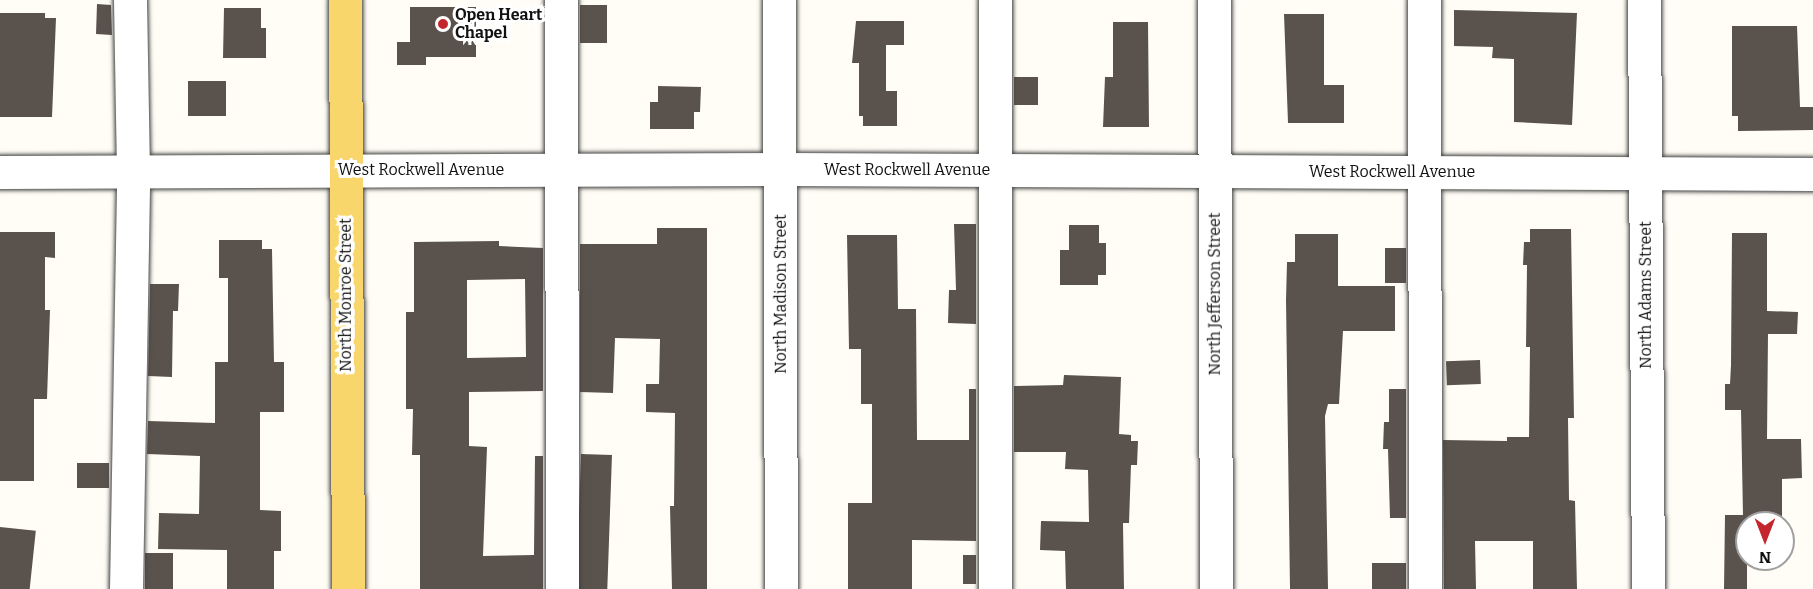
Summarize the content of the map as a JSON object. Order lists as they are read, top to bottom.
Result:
{
  "streets": {
    "main road": ["North Monroe Street"],
    "street": [
      "West Rockwell Avenue",
      "North Madison Street",
      "North Jefferson Street",
      "North Adams Street"
    ]
  },
  "crossings": [
    ["West Rockwell Avenue", "North Madison Street"],
    ["West Rockwell Avenue", "North Jefferson Street"],
    ["West Rockwell Avenue", "North Monroe Street"],
    ["West Rockwell Avenue", "North Adams Street"]
  ],
  "places": ["Open Heart Chapel"],
  "north": "bottom"
}
